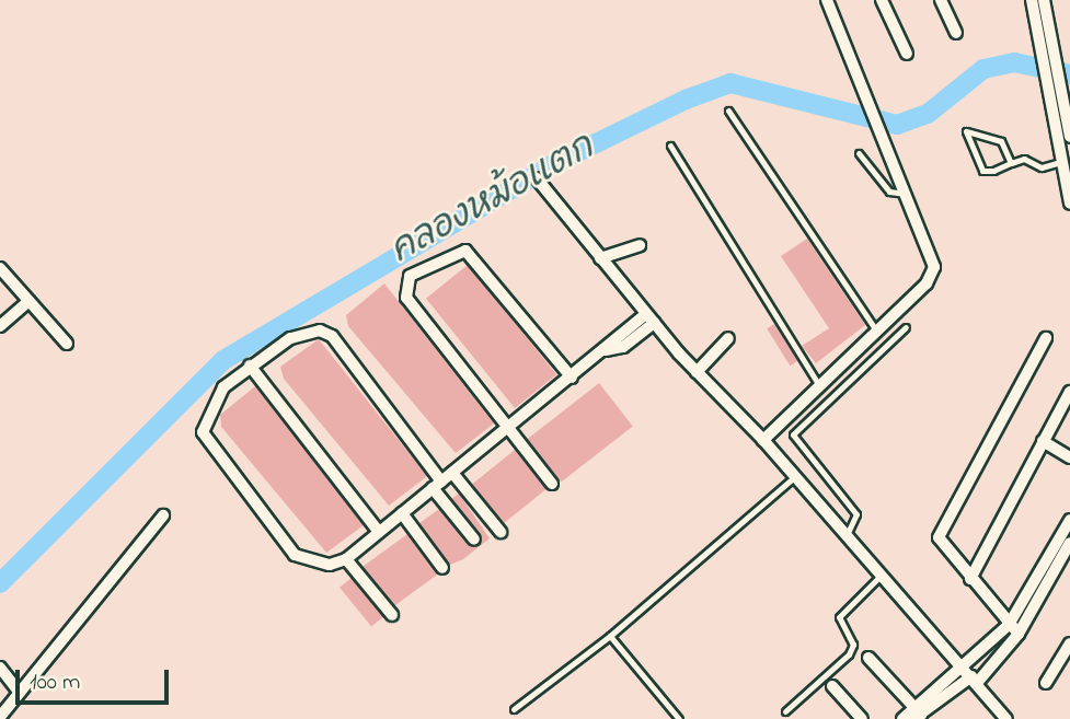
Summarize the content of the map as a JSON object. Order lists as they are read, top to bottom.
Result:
{
  "water": ["คลองหม้อแตก"],
  "scale_bar": "100 m"
}
